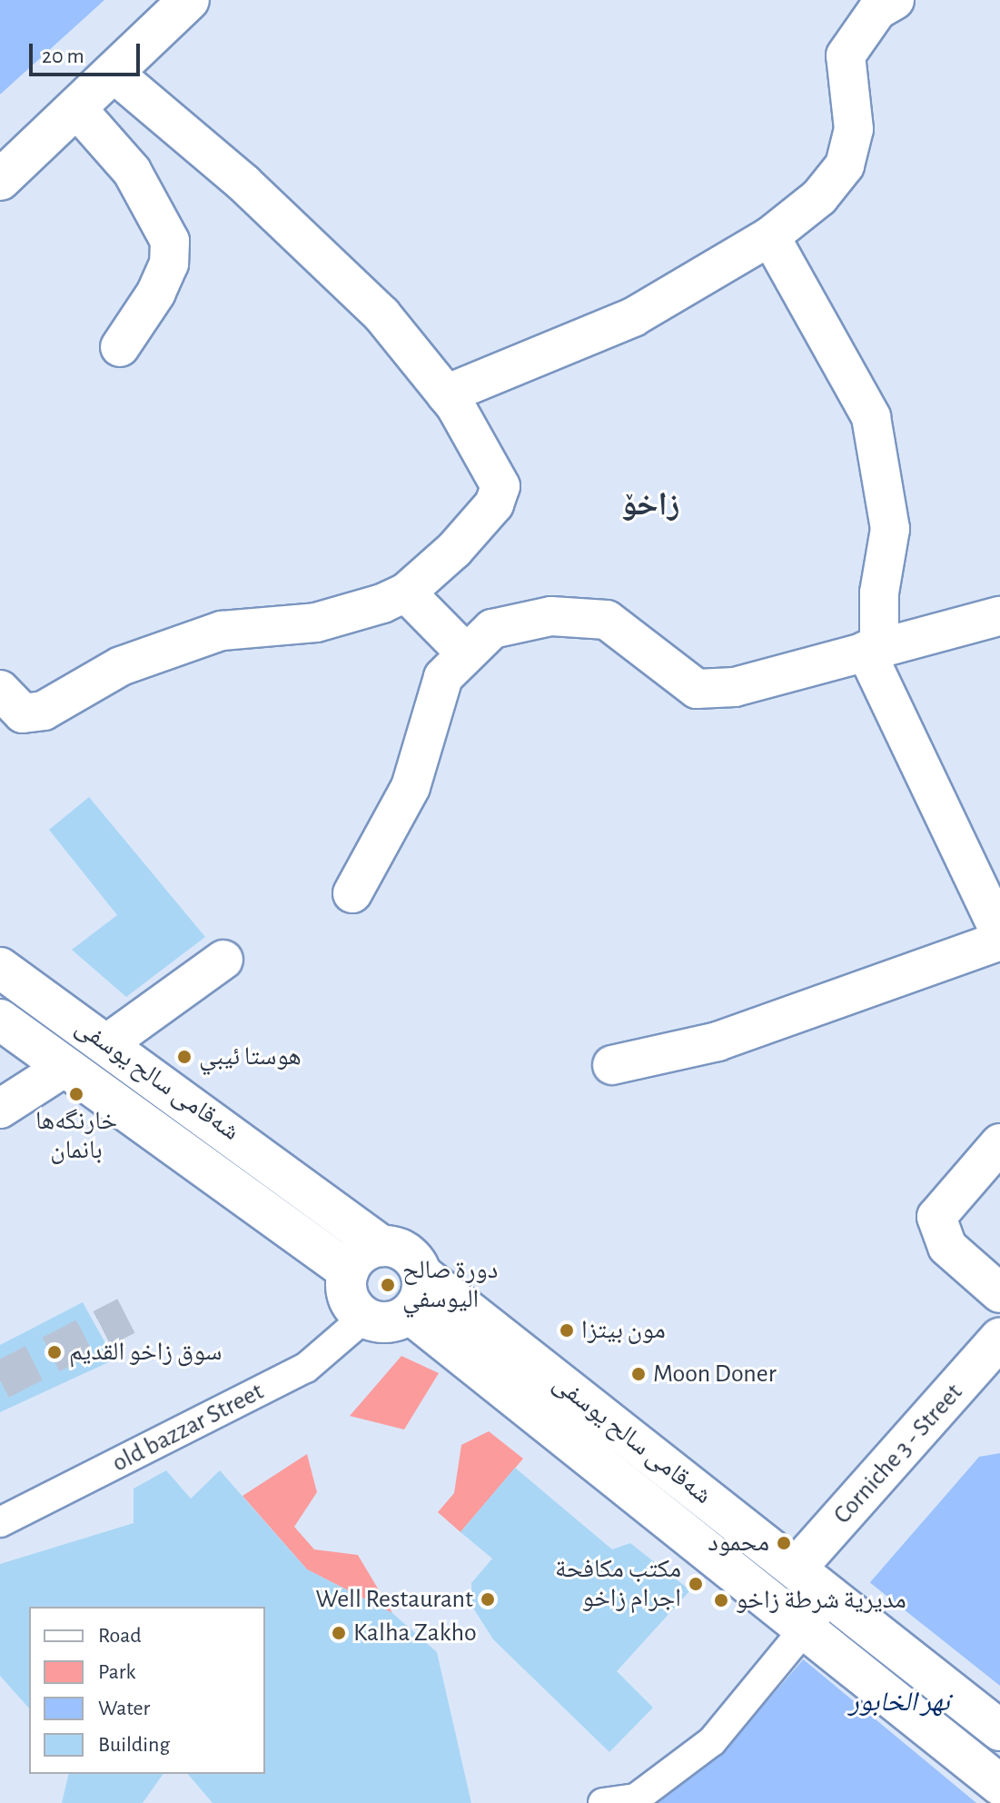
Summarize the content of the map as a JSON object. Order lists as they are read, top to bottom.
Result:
{
  "streets": {
    "main road": ["شەقامی سالح یوسفی", "Corniche 3 - Street"],
    "street": ["old bazzar Street"]
  },
  "crossings": [
    ["شەقامی سالح یوسفی", "old bazzar Street"],
    ["شەقامی سالح یوسفی", "Corniche 3 - Street"]
  ],
  "districts": ["زاخۆ"],
  "water": ["نهر الخابور"],
  "places": [
    "هوستا ئيبي",
    "خارنگەها بانمان",
    "دورة صالح اليوسفي",
    "مون بيتزا",
    "سوق زاخو القديم",
    "Moon Doner",
    "محمود",
    "مكتب مكافحة اجرام زاخو",
    "Well Restaurant",
    "مديرية شرطة زاخو",
    "Kalha Zakho"
  ],
  "legend": [
    "Road",
    "Park",
    "Water",
    "Building"
  ],
  "scale_bar": "20 m"
}
